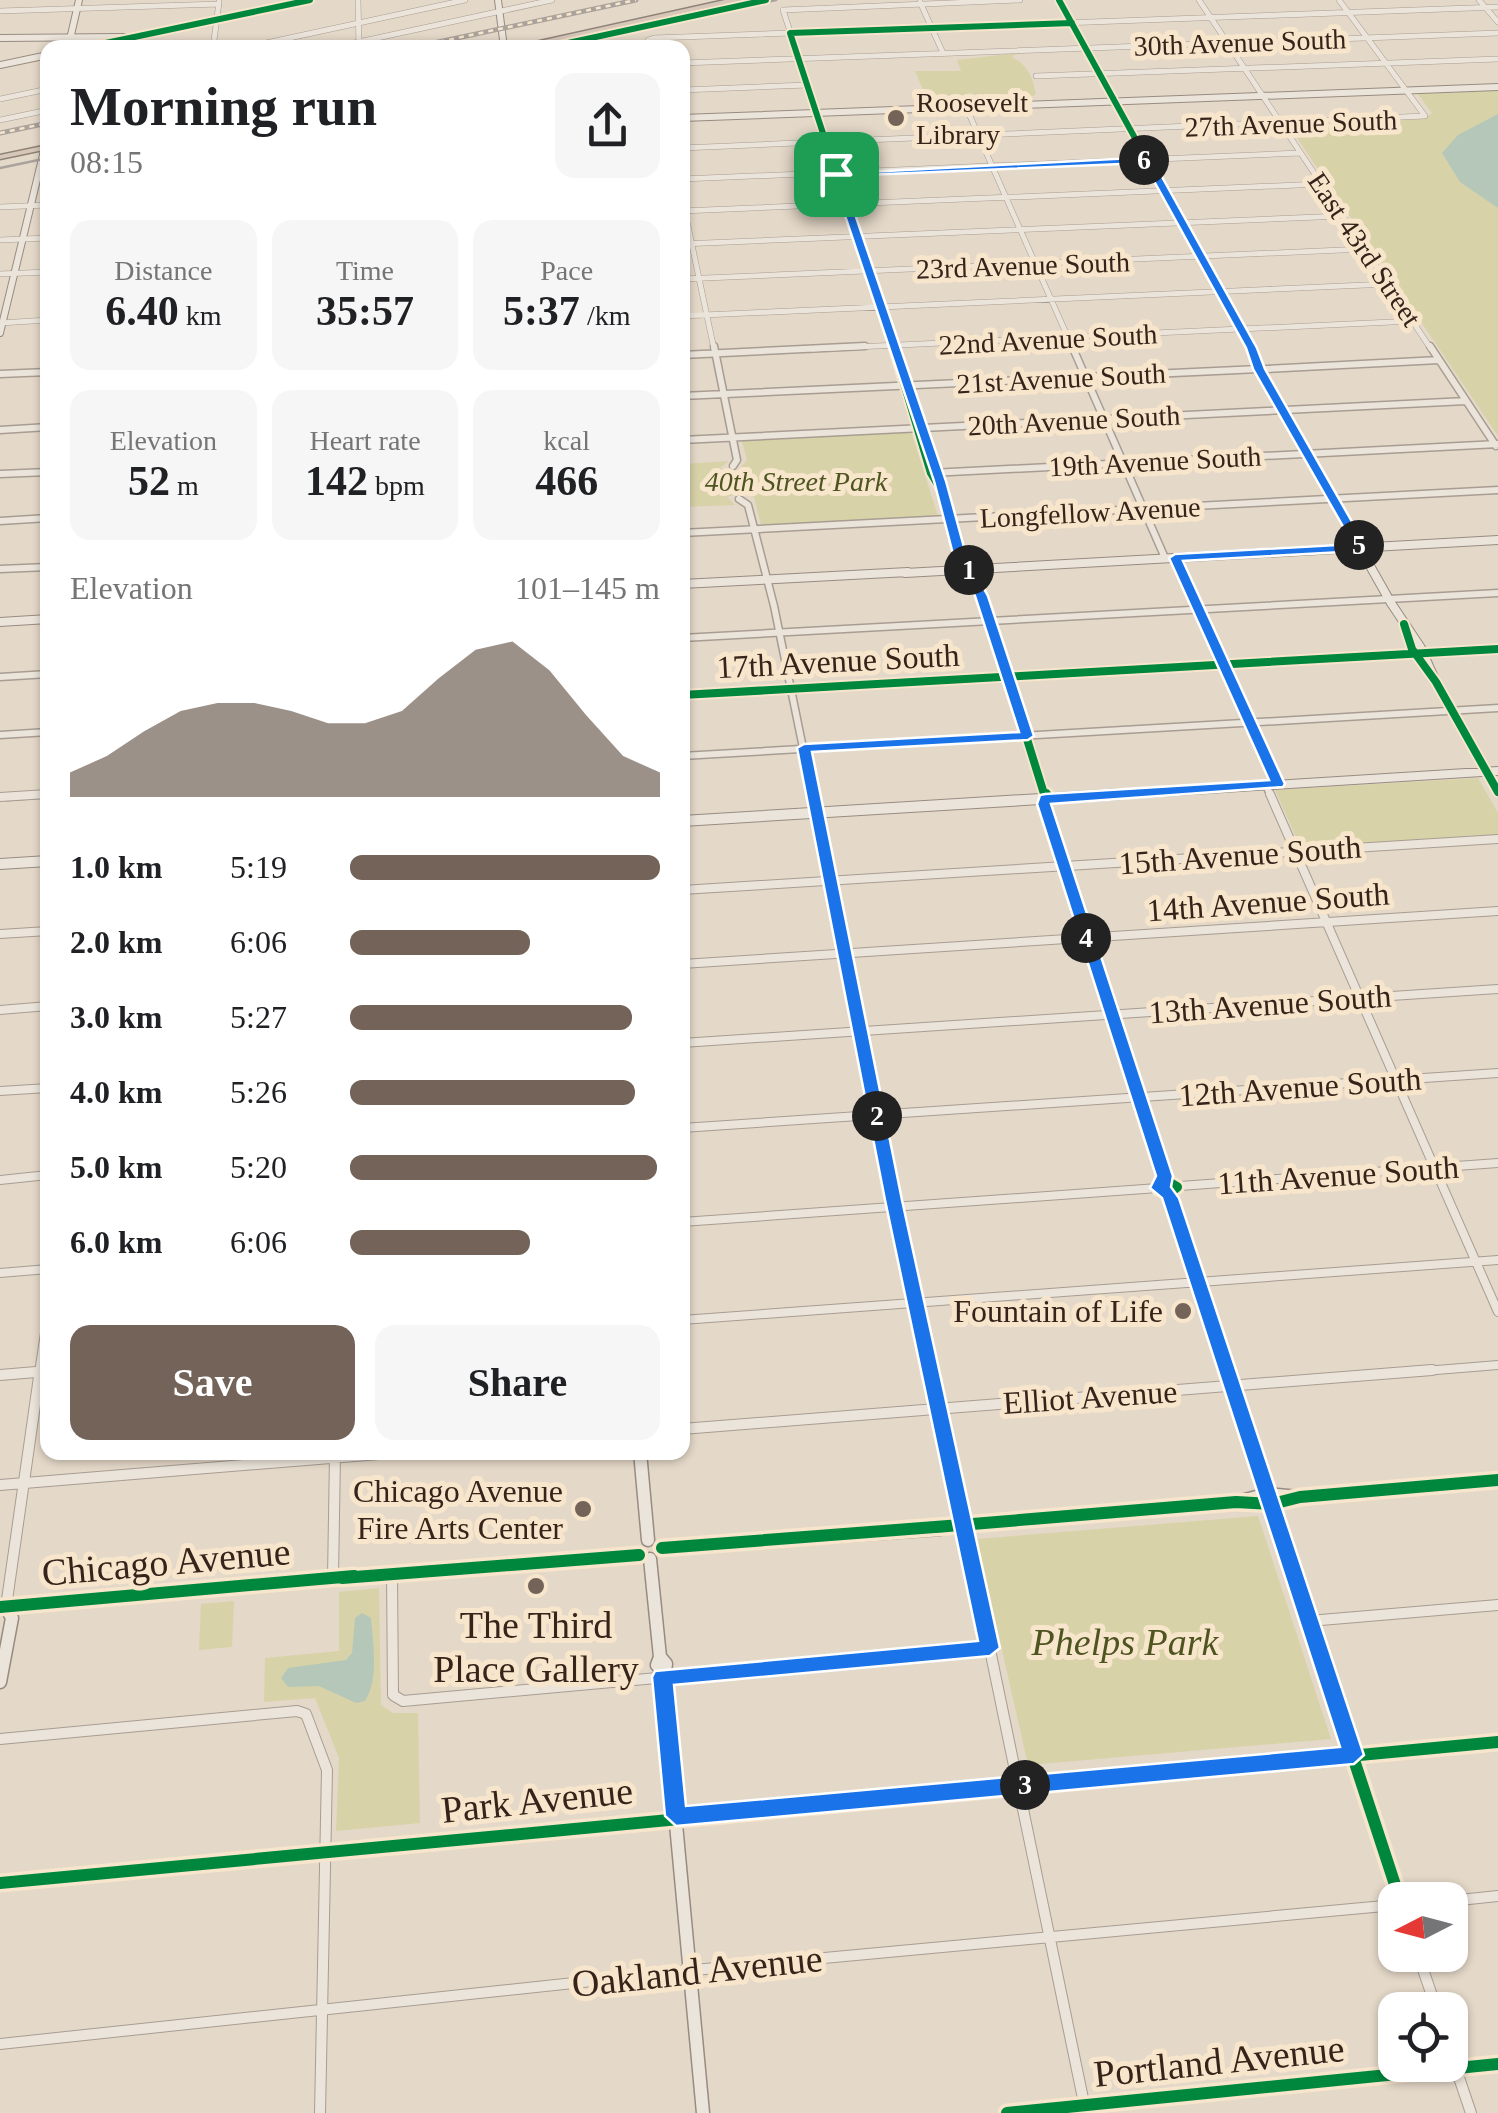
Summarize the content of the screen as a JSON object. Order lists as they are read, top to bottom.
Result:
{
  "streets": {
    "street": [
      "30th Avenue South",
      "27th Avenue South",
      "East 43rd Street",
      "23rd Avenue South",
      "22nd Avenue South",
      "21st Avenue South",
      "20th Avenue South",
      "19th Avenue South",
      "Longfellow Avenue",
      "17th Avenue South",
      "15th Avenue South",
      "14th Avenue South",
      "13th Avenue South",
      "12th Avenue South",
      "11th Avenue South",
      "Elliot Avenue",
      "Chicago Avenue",
      "Park Avenue",
      "Oakland Avenue",
      "Portland Avenue"
    ]
  },
  "crossings": [
    ["30th Avenue South", "East 43rd Street"],
    ["27th Avenue South", "East 43rd Street"],
    ["East 43rd Street", "23rd Avenue South"],
    ["East 43rd Street", "22nd Avenue South"],
    ["East 43rd Street", "21st Avenue South"],
    ["East 43rd Street", "20th Avenue South"],
    ["East 43rd Street", "19th Avenue South"]
  ],
  "parks": ["40th Street Park", "Phelps Park"],
  "places": [
    "Roosevelt Library",
    "Fountain of Life",
    "Chicago Avenue Fire Arts Center",
    "The Third Place Gallery"
  ],
  "north": "left",
  "page": {
    "heading": ["Morning run", "08:15"],
    "pins": [
      "6",
      "5",
      "1",
      "4",
      "2",
      "3"
    ],
    "stats": [
      ["Distance", "6.40 km"],
      ["Time", "35:57"],
      ["Pace", "5:37 /km"],
      ["Elevation", "52 m"],
      ["Heart rate", "142 bpm"],
      ["kcal", "466"]
    ],
    "chart": ["Elevation", "101–145 m"],
    "list": [
      {
        "name": "1.0 km",
        "note": "5:19"
      },
      {
        "name": "2.0 km",
        "note": "6:06"
      },
      {
        "name": "3.0 km",
        "note": "5:27"
      },
      {
        "name": "4.0 km",
        "note": "5:26"
      },
      {
        "name": "5.0 km",
        "note": "5:20"
      },
      {
        "name": "6.0 km",
        "note": "6:06"
      }
    ],
    "buttons": ["Save", "Share"]
  }
}
